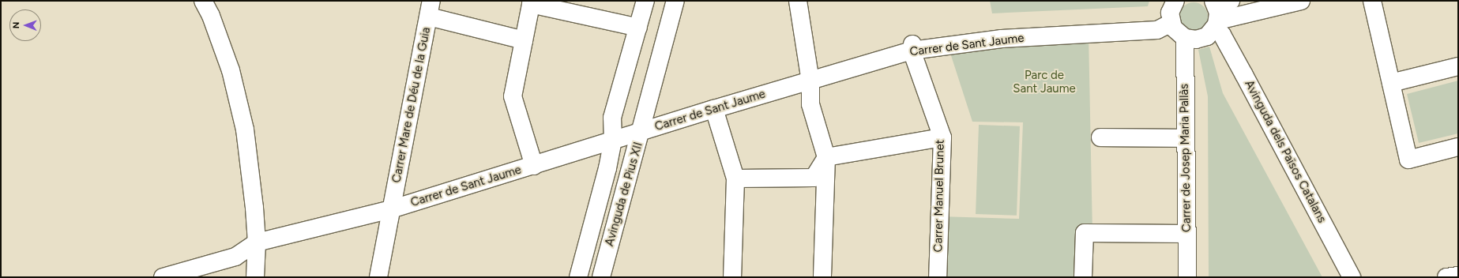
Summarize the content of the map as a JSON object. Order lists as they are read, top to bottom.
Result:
{
  "streets": {
    "street": [
      "Carrer de Sant Jaume",
      "Carrer Mare de Déu de la Guia",
      "Avinguda dels Països Catalans",
      "Carrer de Josep Maria Pallàs",
      "Avinguda de Pius XII",
      "Carrer Manuel Brunet"
    ]
  },
  "crossings": [
    ["Carrer de Sant Jaume", "Carrer Mare de Déu de la Guia"],
    ["Carrer de Sant Jaume", "Avinguda de Pius XII"],
    ["Carrer de Sant Jaume", "Carrer Manuel Brunet"]
  ],
  "parks": ["Parc de Sant Jaume"],
  "north": "left"
}
